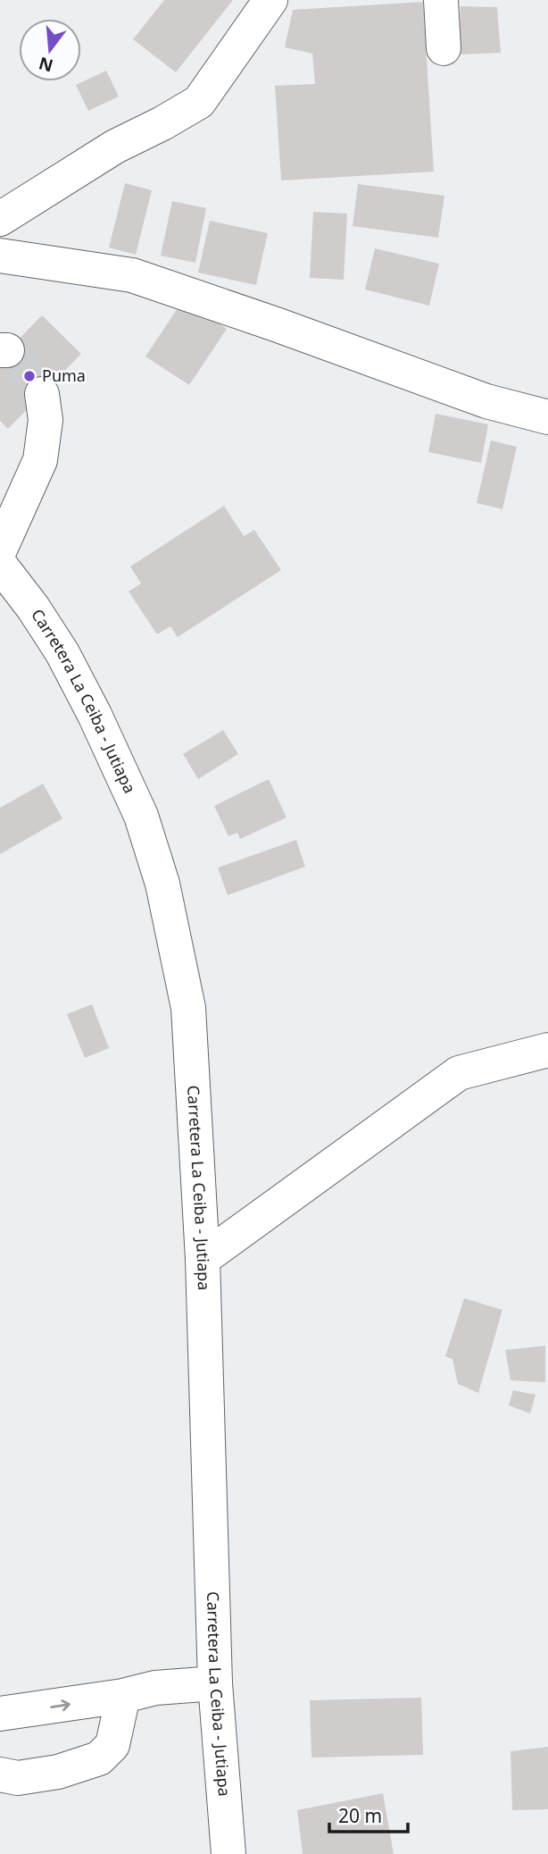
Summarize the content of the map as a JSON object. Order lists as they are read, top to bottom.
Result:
{
  "streets": {
    "street": ["Carretera La Ceiba - Jutiapa"]
  },
  "places": ["Puma"],
  "scale_bar": "20 m",
  "north": "bottom"
}
